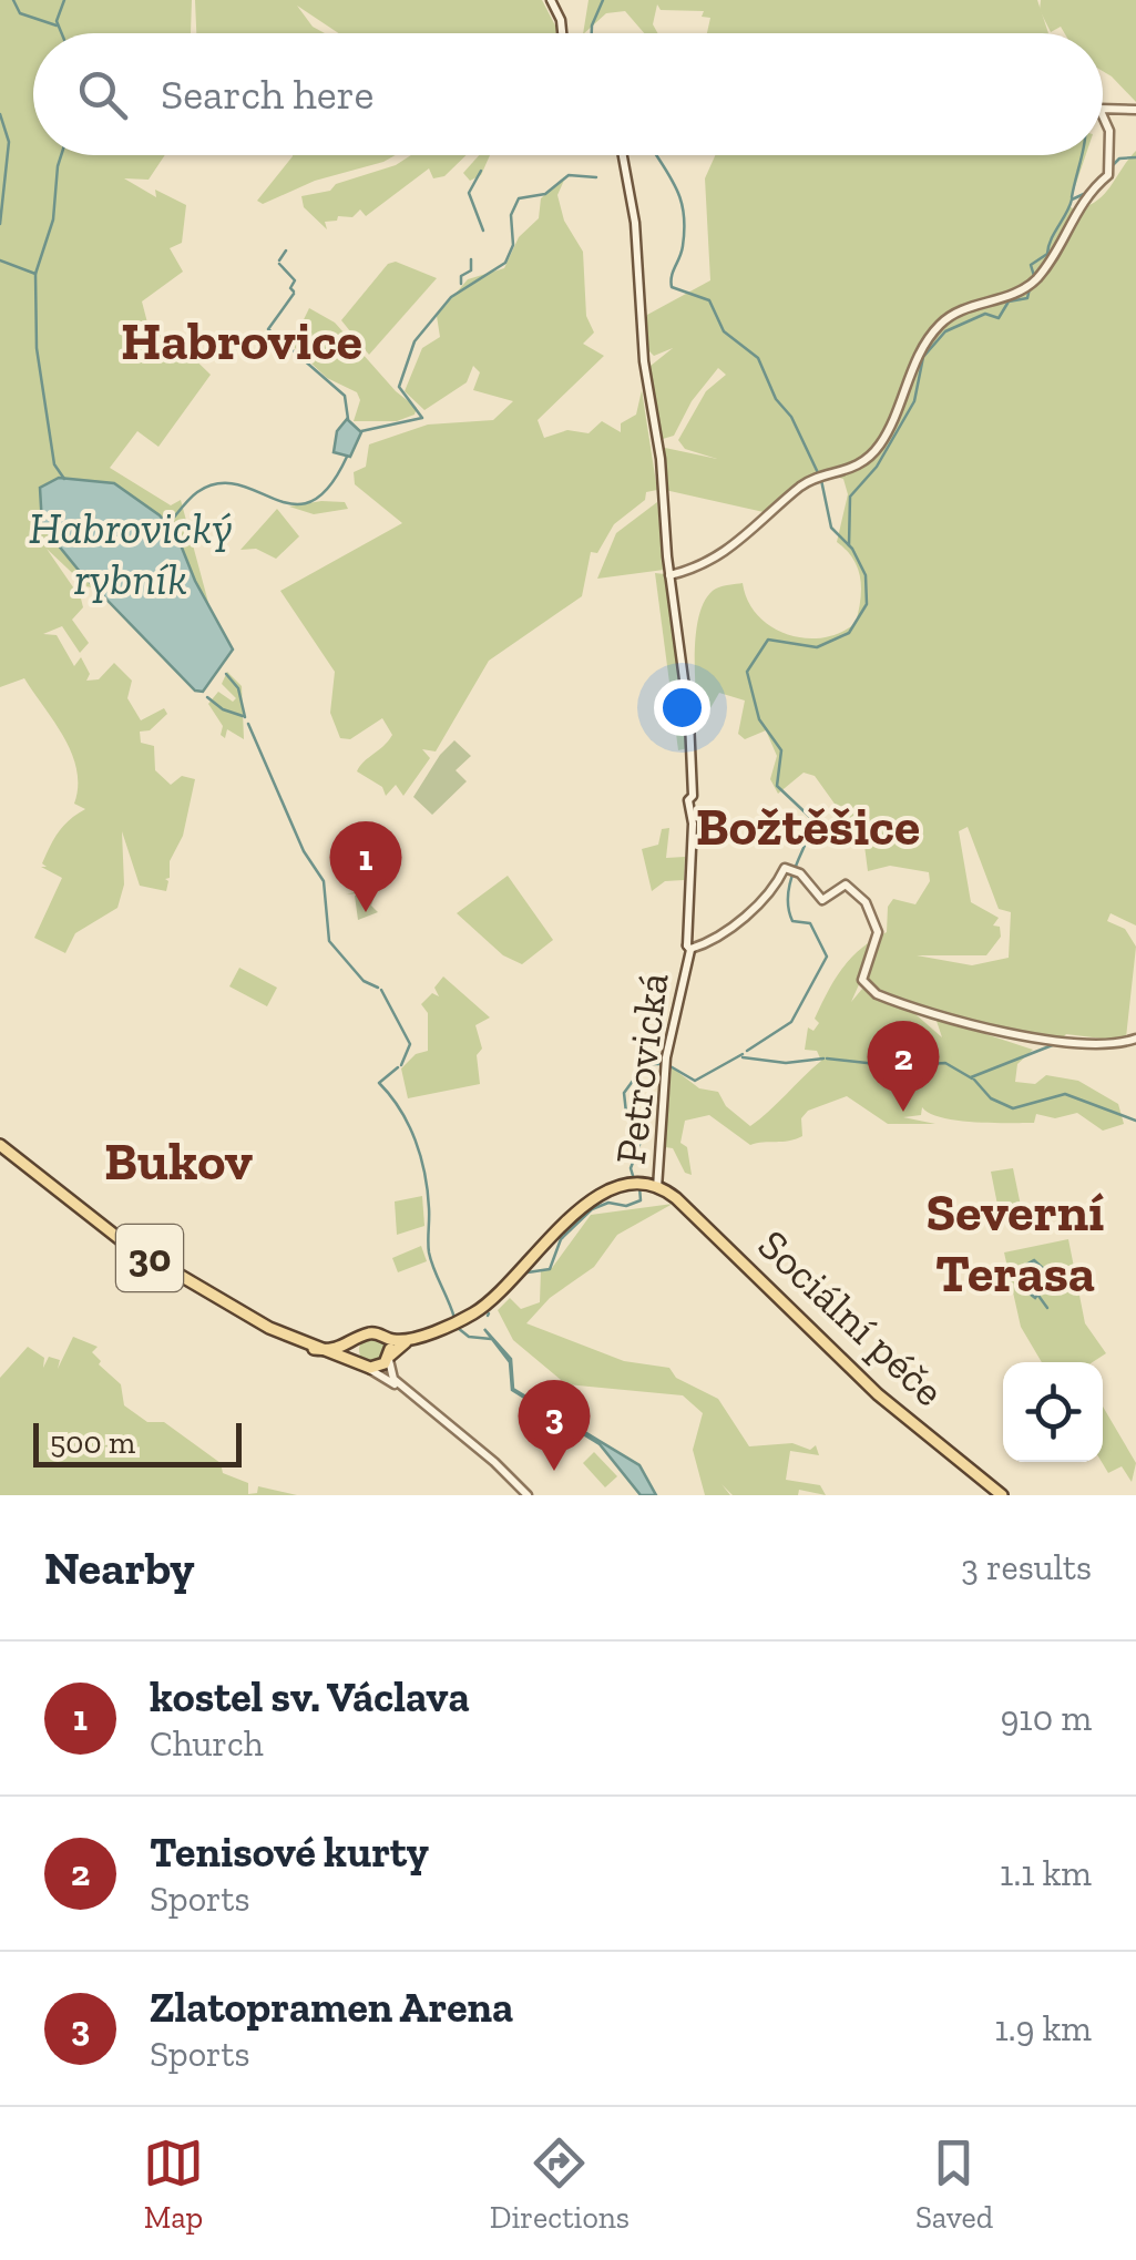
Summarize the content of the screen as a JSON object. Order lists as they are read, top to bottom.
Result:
{
  "streets": {
    "main road": ["30", "Sociální péče"],
    "street": ["Petrovická"]
  },
  "crossings": [
    ["Petrovická", "Sociální péče"]
  ],
  "districts": [
    "Habrovice",
    "Božtěšice",
    "Bukov",
    "Severní Terasa"
  ],
  "water": ["Habrovický rybník"],
  "scale_bar": "500 m",
  "page": {
    "search": "Search here",
    "pins": ["1", "2", "3"],
    "scale": "500 m",
    "heading": ["Nearby", "3 results"],
    "list": [
      {
        "mark": "1",
        "name": "kostel sv. Václava",
        "note": "Church",
        "value": "910 m"
      },
      {
        "mark": "2",
        "name": "Tenisové kurty",
        "note": "Sports",
        "value": "1.1 km"
      },
      {
        "mark": "3",
        "name": "Zlatopramen Arena",
        "note": "Sports",
        "value": "1.9 km"
      }
    ],
    "nav": ["Map", "Directions", "Saved"]
  }
}
